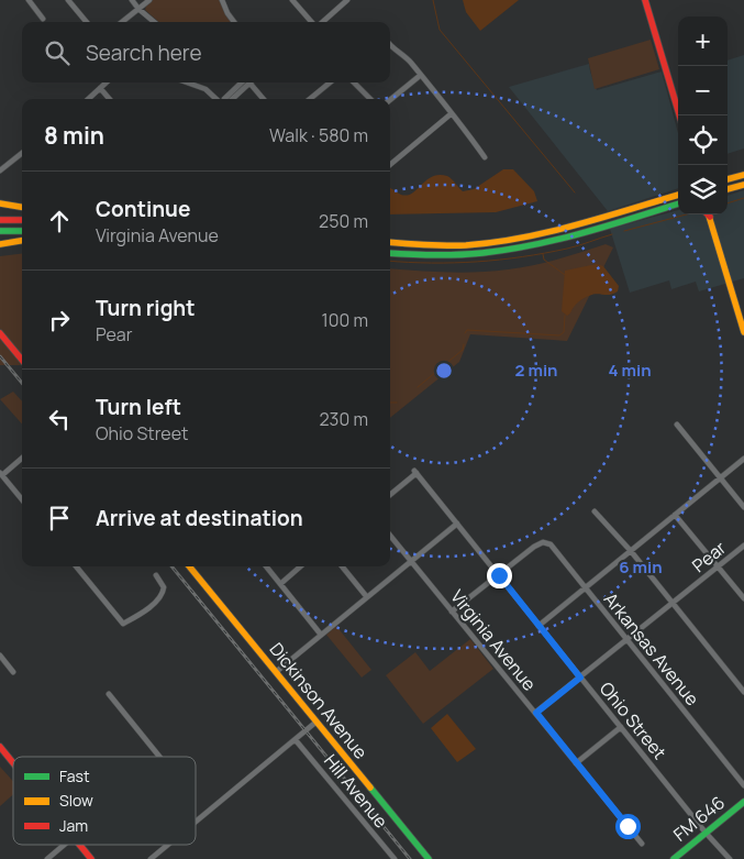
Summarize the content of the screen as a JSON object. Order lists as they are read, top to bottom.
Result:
{
  "streets": {
    "main road": ["Dickinson Avenue", "FM 646"],
    "street": [
      "Pear",
      "Virginia Avenue",
      "Arkansas Avenue",
      "Ohio Street",
      "Hill Avenue"
    ]
  },
  "crossings": [
    ["Pear", "Virginia Avenue"],
    ["Pear", "Arkansas Avenue"],
    ["Pear", "Ohio Street"],
    ["Arkansas Avenue", "Ohio Street"],
    ["Ohio Street", "FM 646"]
  ],
  "legend": ["Fast", "Slow", "Jam"],
  "page": {
    "map_buttons": ["+", "−"],
    "search": "Search here",
    "heading": ["8 min", "Walk · 580 m"],
    "list": [
      ["Continue", "Virginia Avenue", "250 m"],
      ["Turn right", "Pear", "100 m"],
      ["Turn left", "Ohio Street", "230 m"],
      "Arrive at destination"
    ]
  },
  "rings": ["2 min", "4 min", "6 min"]
}
